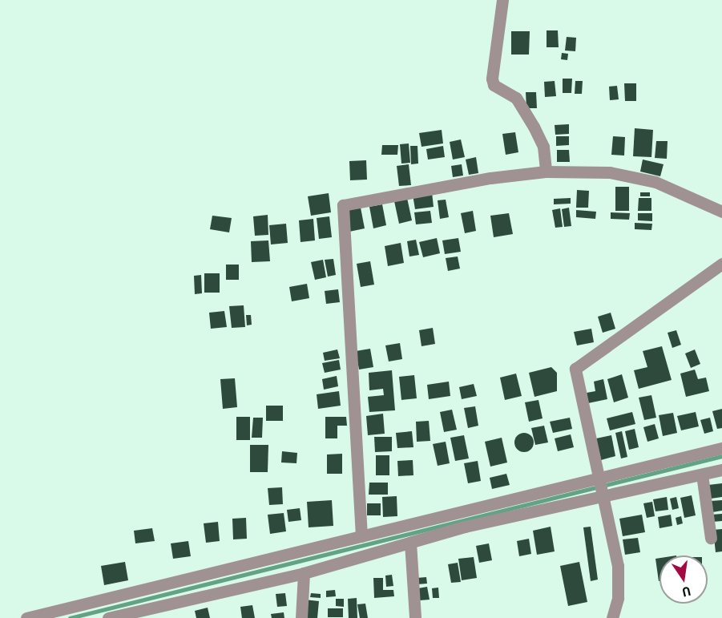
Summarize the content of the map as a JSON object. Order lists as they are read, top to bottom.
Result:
{
  "north": "bottom"
}
